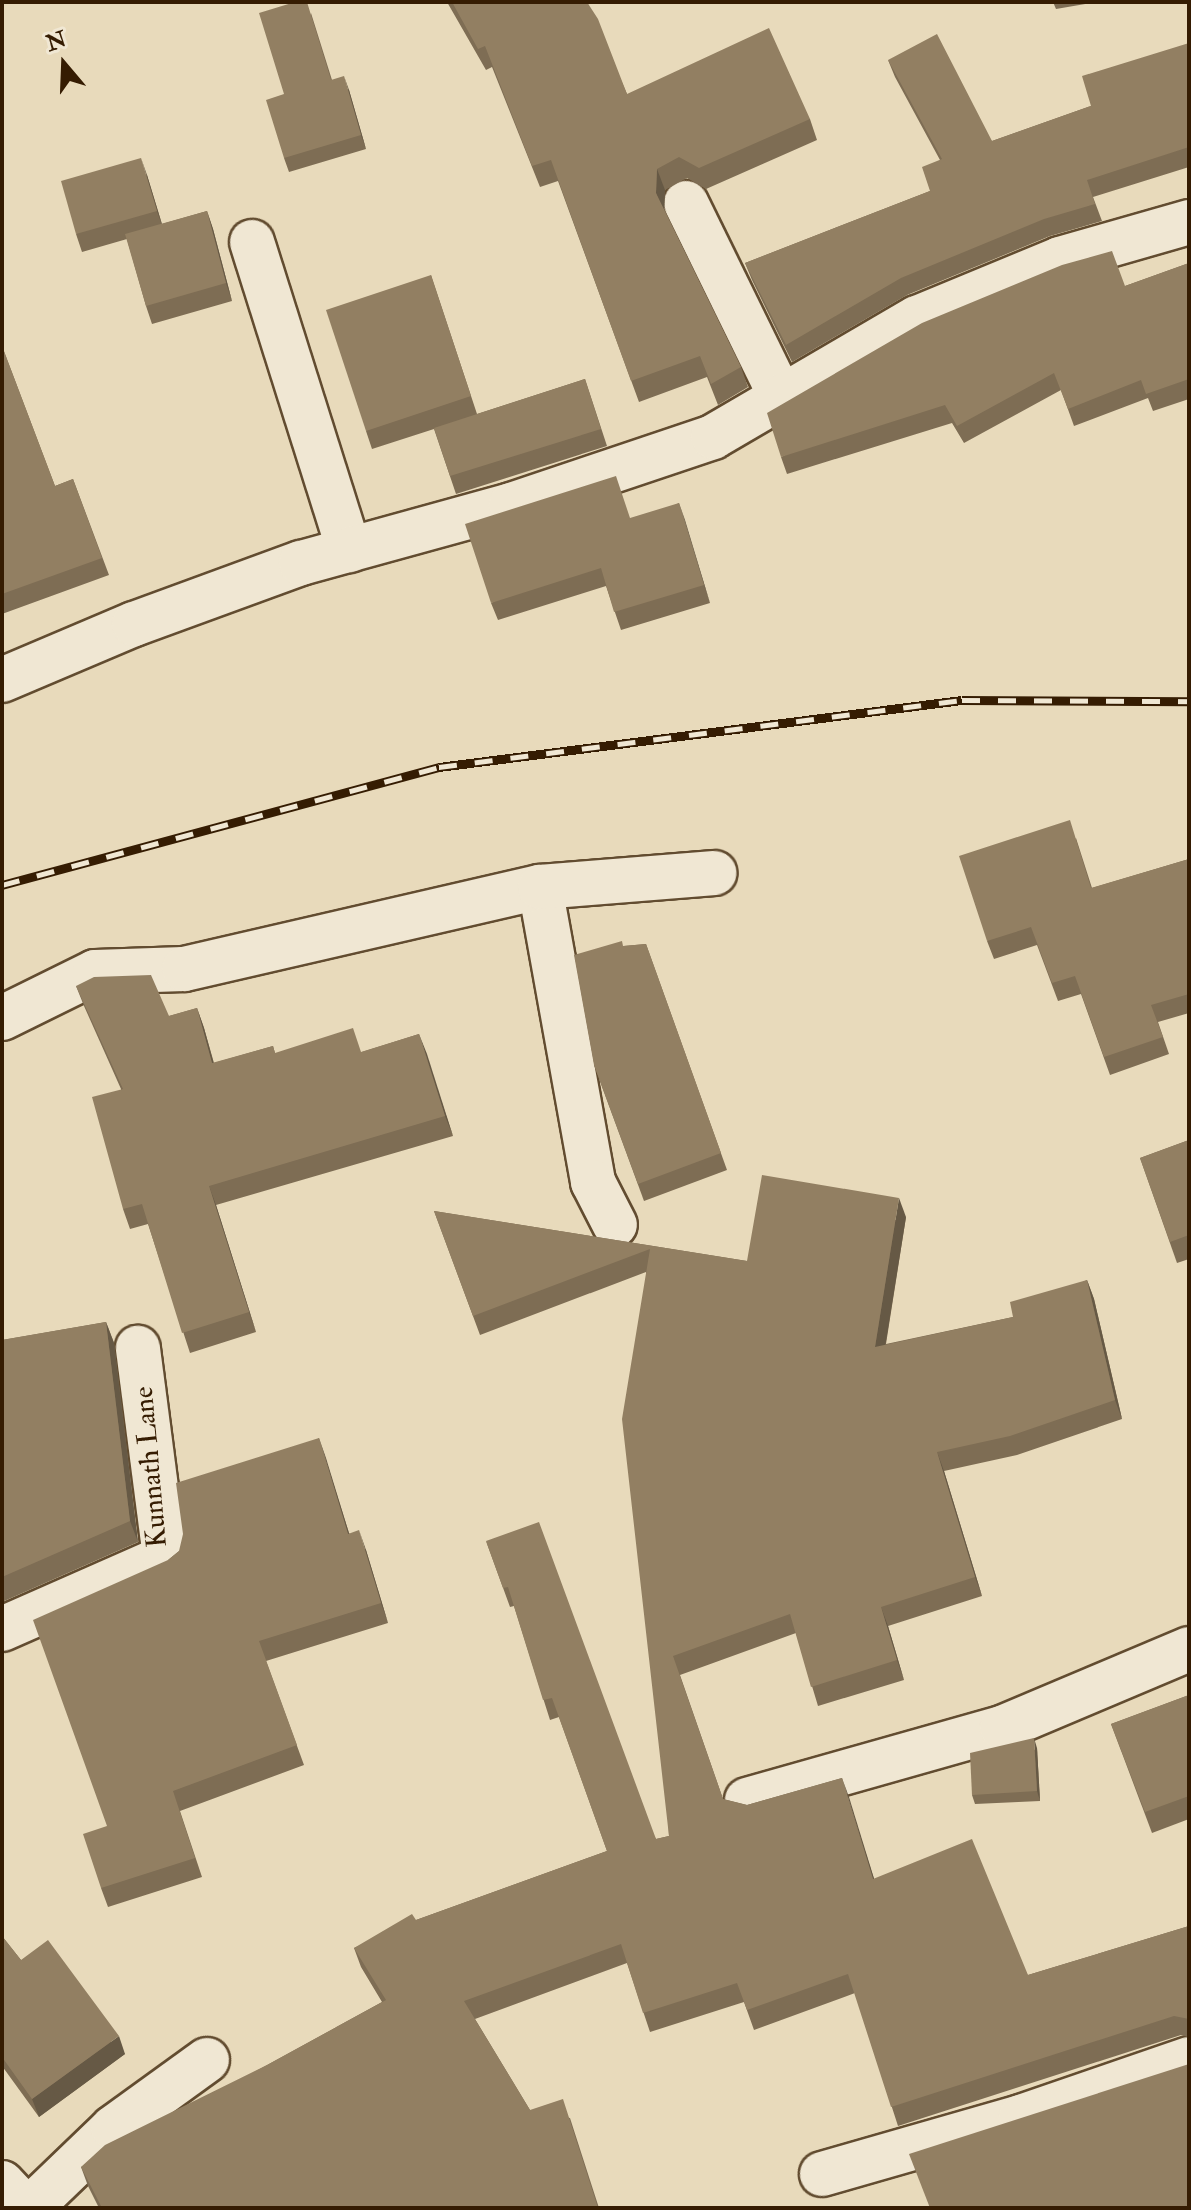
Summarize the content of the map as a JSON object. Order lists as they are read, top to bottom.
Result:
{
  "streets": {
    "street": ["Kunnath Lane"]
  },
  "north": "top"
}
